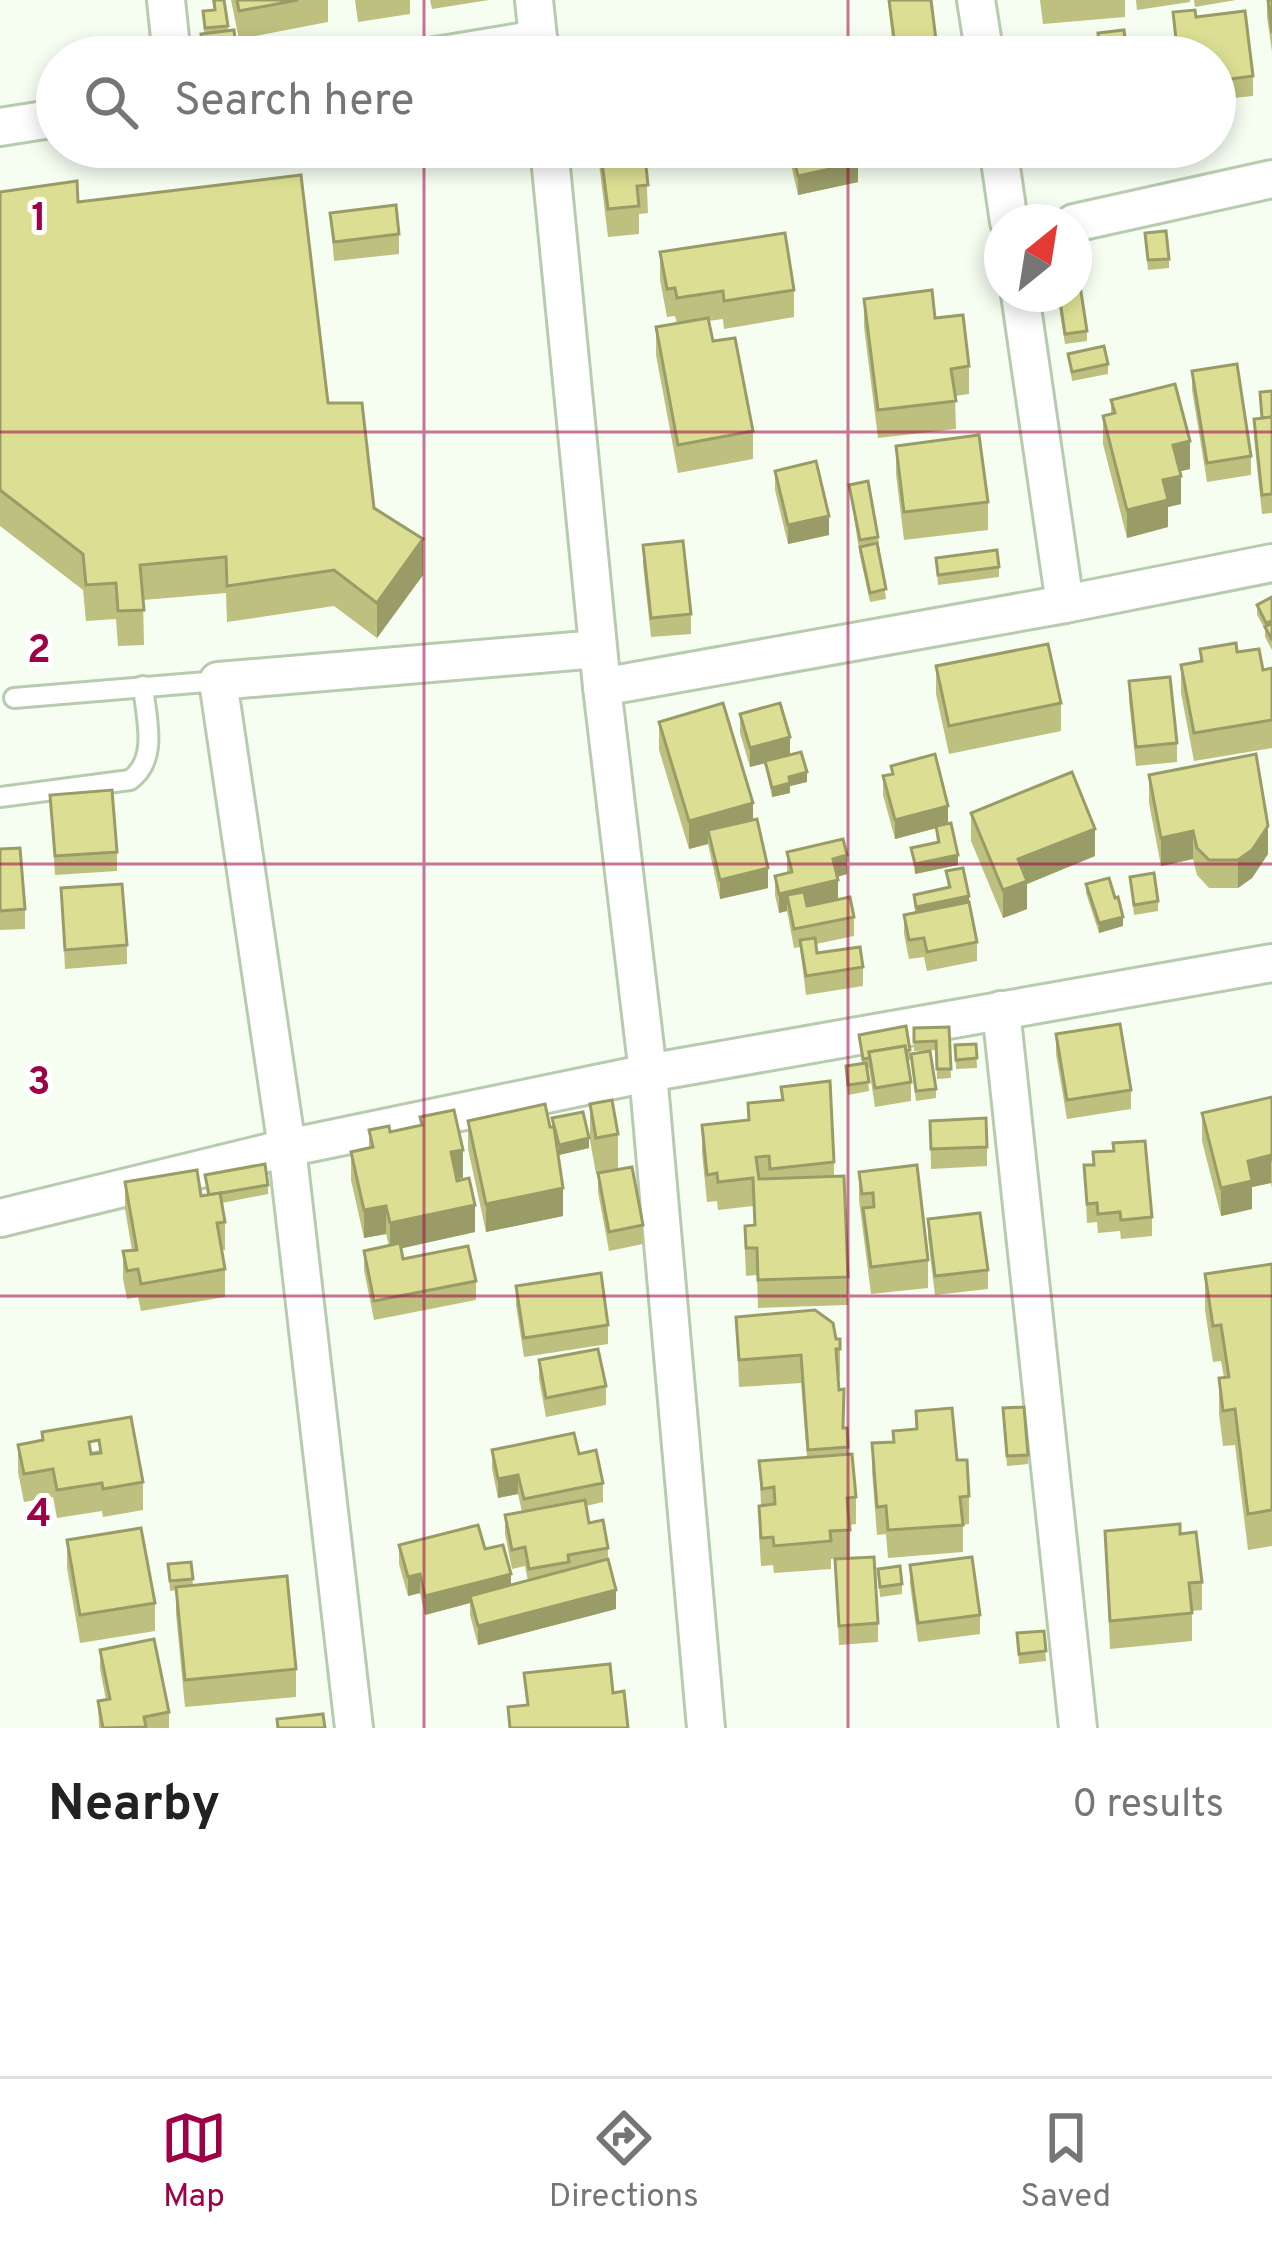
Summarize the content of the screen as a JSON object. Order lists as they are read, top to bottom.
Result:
{
  "north": "top right",
  "page": {
    "search": "Search here",
    "heading": ["Nearby", "0 results"],
    "nav": ["Map", "Directions", "Saved"]
  },
  "grid": {
    "rows": [
      "1",
      "2",
      "3",
      "4"
    ]
  }
}
